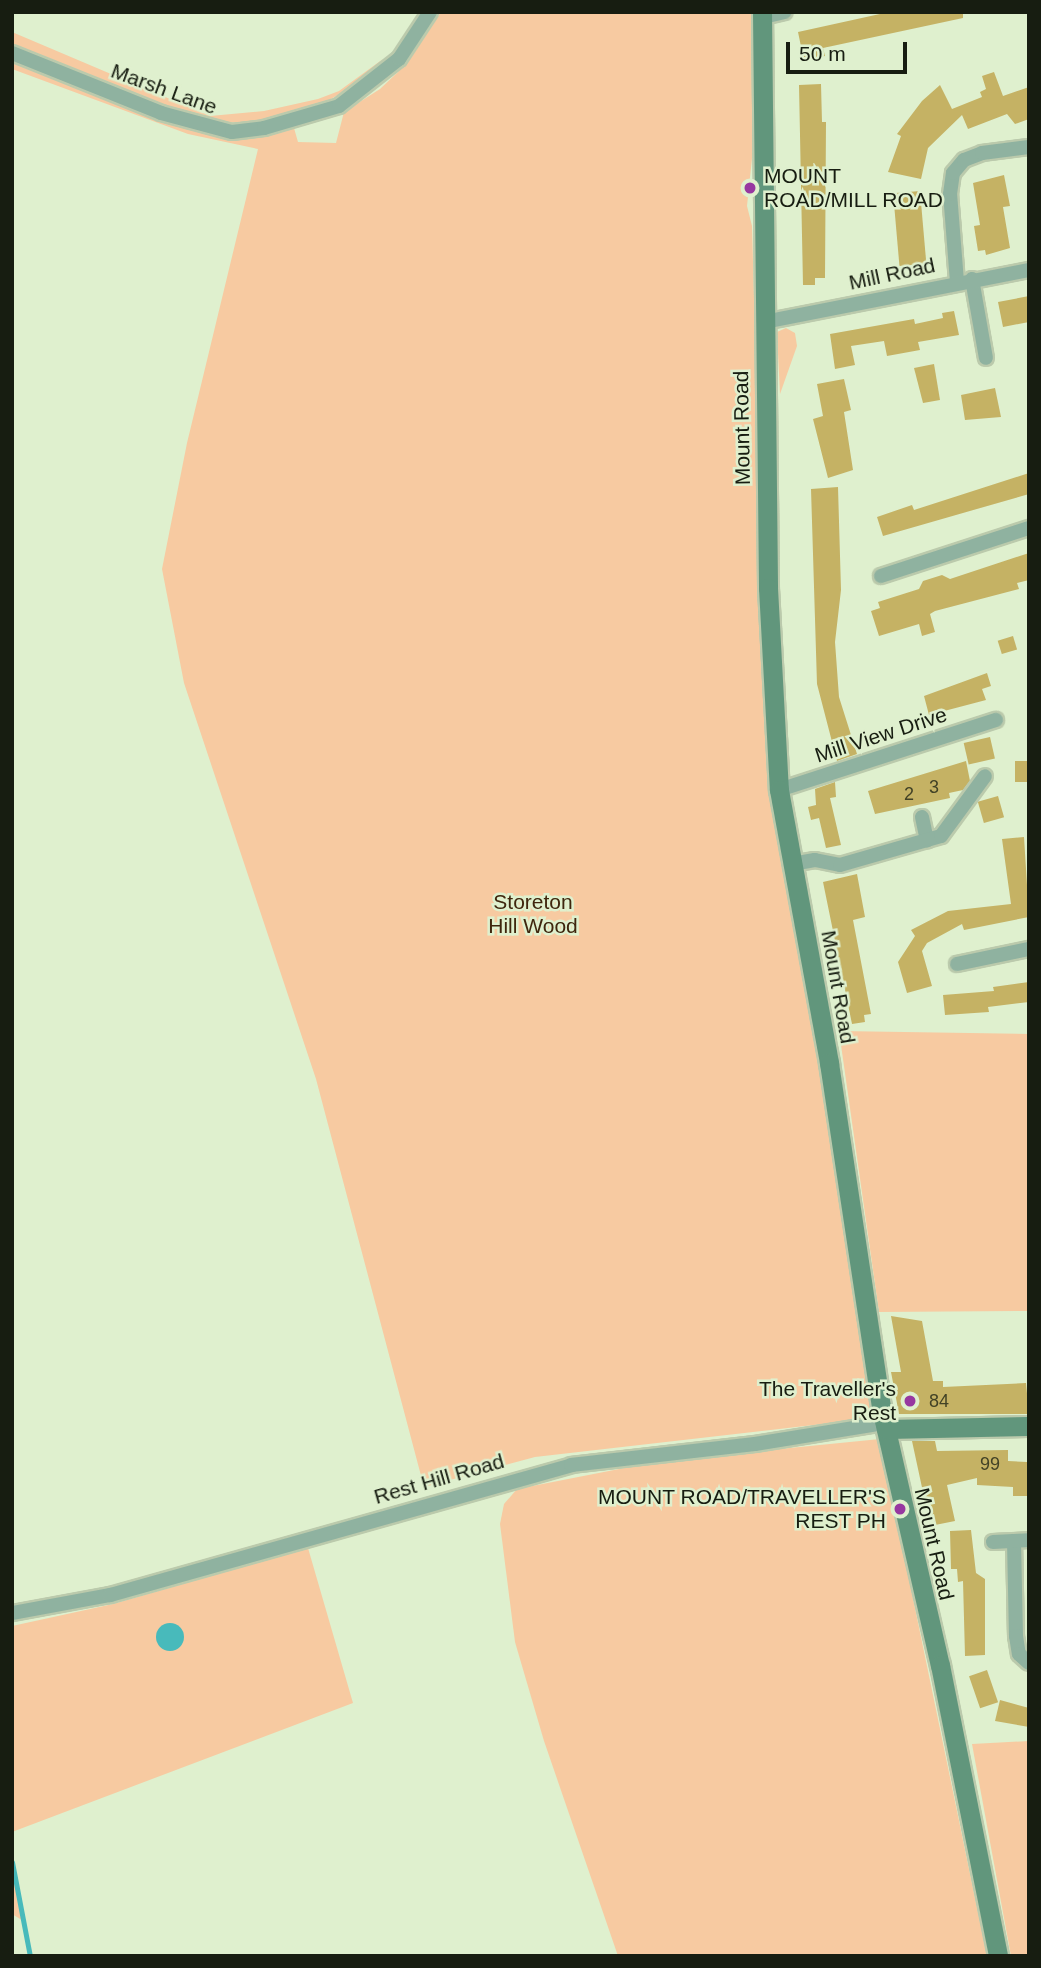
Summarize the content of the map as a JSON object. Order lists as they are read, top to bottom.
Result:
{
  "streets": {
    "main road": ["Mount Road"],
    "street": [
      "Marsh Lane",
      "Mill Road",
      "Mill View Drive",
      "Rest Hill Road"
    ]
  },
  "crossings": [
    ["Mill Road", "Mount Road"],
    ["Mount Road", "Mill View Drive"],
    ["Mount Road", "Rest Hill Road"]
  ],
  "parks": ["Storeton Hill Wood"],
  "places": ["MOUNT ROAD/MILL ROAD", "The Traveller's Rest", "MOUNT ROAD/TRAVELLER'S REST PH"],
  "house_numbers": [
    "3",
    "2",
    "84",
    "99"
  ],
  "scale_bar": "50 m"
}
